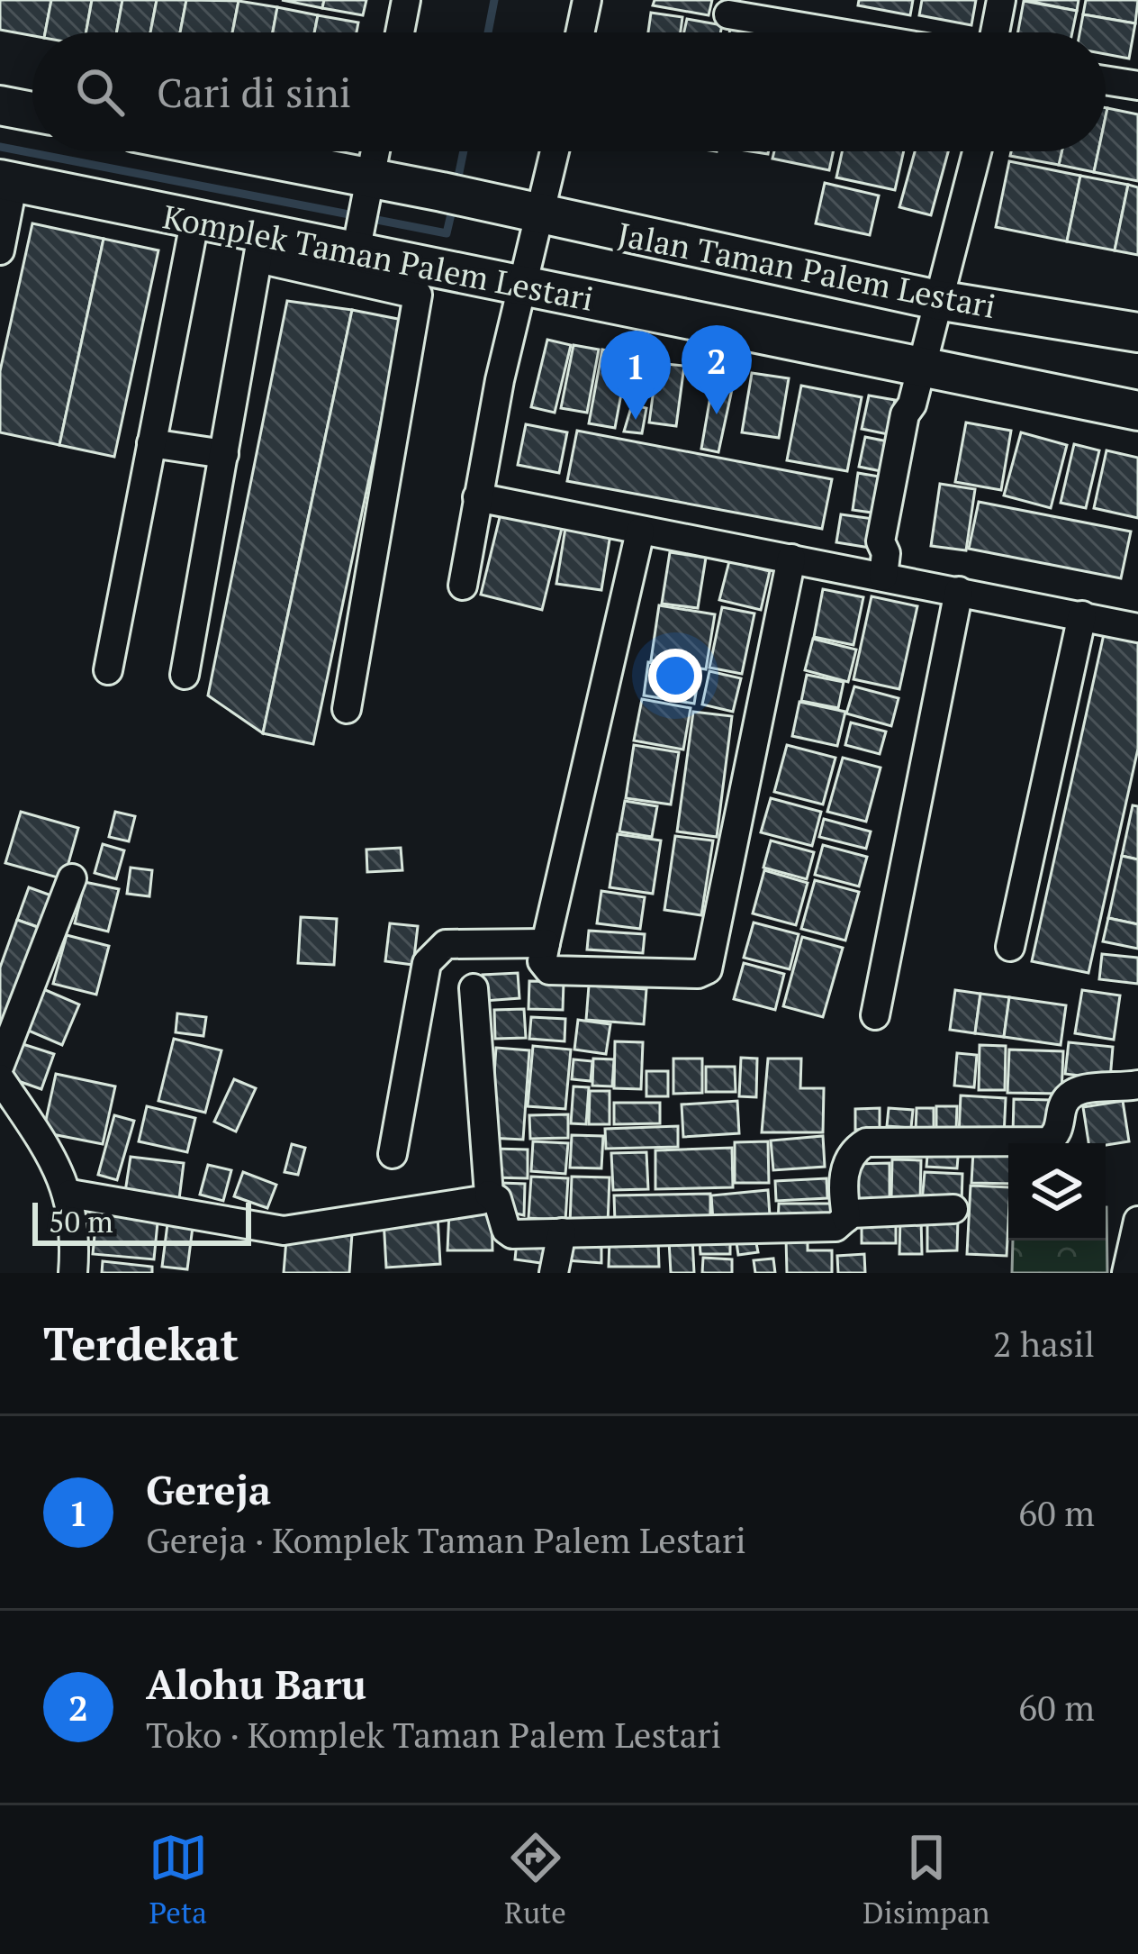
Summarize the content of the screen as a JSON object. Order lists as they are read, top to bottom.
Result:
{
  "streets": {
    "street": ["Komplek Taman Palem Lestari", "Jalan Taman Palem Lestari"]
  },
  "scale_bar": "50 m",
  "page": {
    "search": "Cari di sini",
    "pins": ["2", "1"],
    "scale": "50 m",
    "heading": ["Terdekat", "2 hasil"],
    "list": [
      {
        "mark": "1",
        "name": "Gereja",
        "note": "Gereja · Komplek Taman Palem Lestari",
        "value": "60 m"
      },
      {
        "mark": "2",
        "name": "Alohu Baru",
        "note": "Toko · Komplek Taman Palem Lestari",
        "value": "60 m"
      }
    ],
    "nav": ["Peta", "Rute", "Disimpan"]
  }
}
